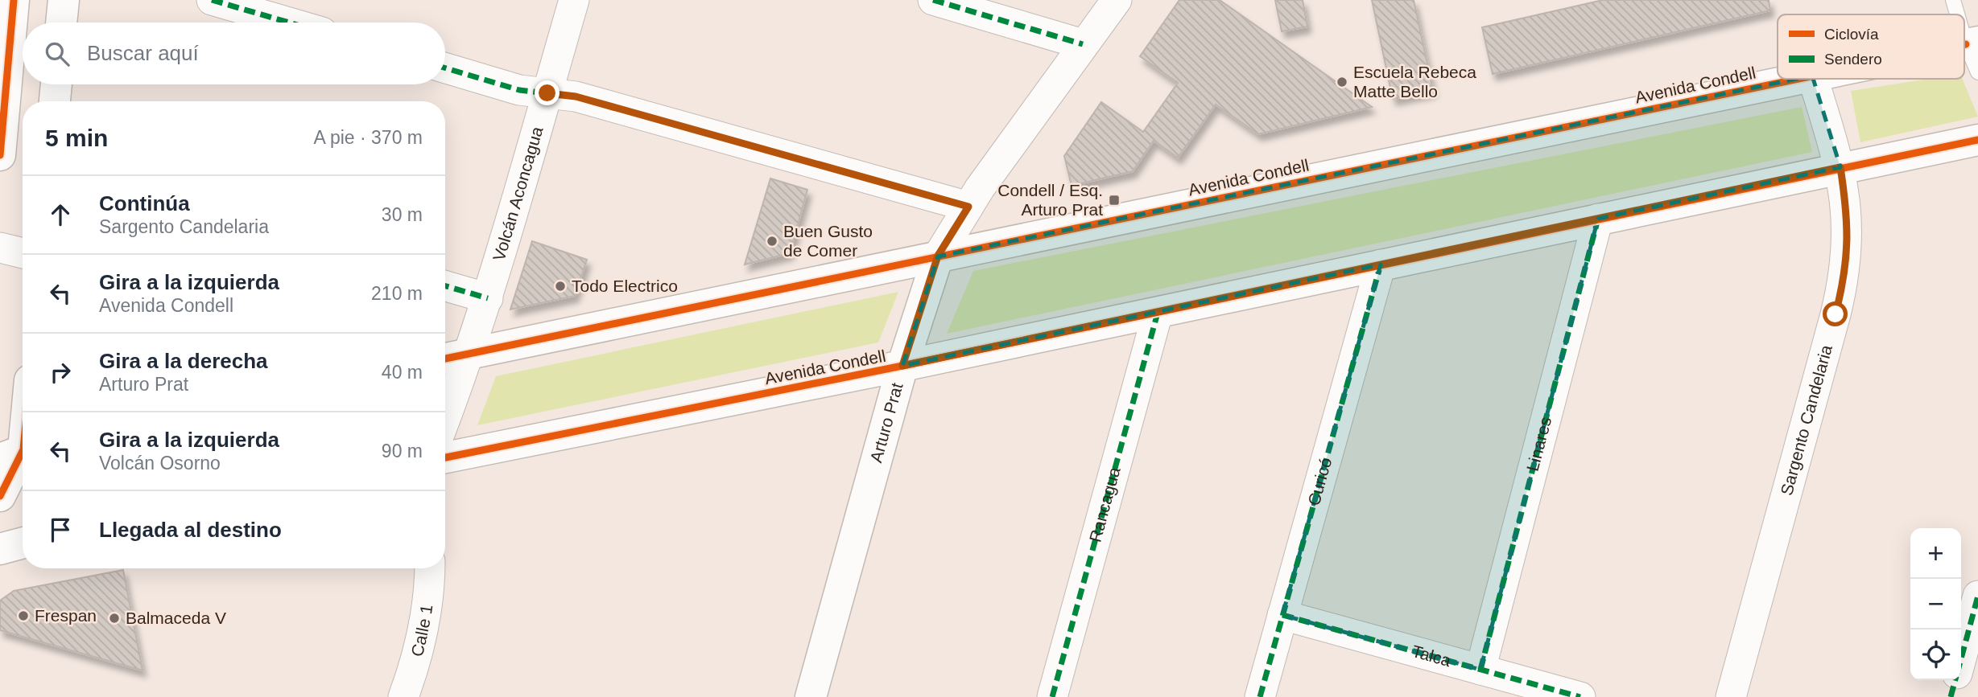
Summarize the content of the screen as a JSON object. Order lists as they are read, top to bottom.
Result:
{
  "streets": {
    "main road": ["Avenida Condell", "Arturo Prat"],
    "street": [
      "Volcán Aconcagua",
      "Sargento Candelaria",
      "Linares",
      "Curicó",
      "Rancagua",
      "Calle 1",
      "Talca"
    ]
  },
  "crossings": [
    ["Avenida Condell", "Volcán Aconcagua"],
    ["Avenida Condell", "Sargento Candelaria"],
    ["Avenida Condell", "Arturo Prat"],
    ["Avenida Condell", "Linares"],
    ["Avenida Condell", "Curicó"],
    ["Avenida Condell", "Rancagua"],
    ["Linares", "Talca"],
    ["Curicó", "Talca"]
  ],
  "places": {
    "other": [
      "Escuela Rebeca Matte Bello",
      "Buen Gusto de Comer",
      "Todo Electrico",
      "Frespan",
      "Balmaceda V"
    ],
    "transit": ["Condell / Esq. Arturo Prat"]
  },
  "legend": ["Ciclovía", "Sendero"],
  "page": {
    "search": "Buscar aquí",
    "heading": ["5 min", "A pie · 370 m"],
    "list": [
      ["Continúa", "Sargento Candelaria", "30 m"],
      ["Gira a la izquierda", "Avenida Condell", "210 m"],
      ["Gira a la derecha", "Arturo Prat", "40 m"],
      ["Gira a la izquierda", "Volcán Osorno", "90 m"],
      "Llegada al destino"
    ],
    "map_buttons": ["+", "−"]
  }
}
